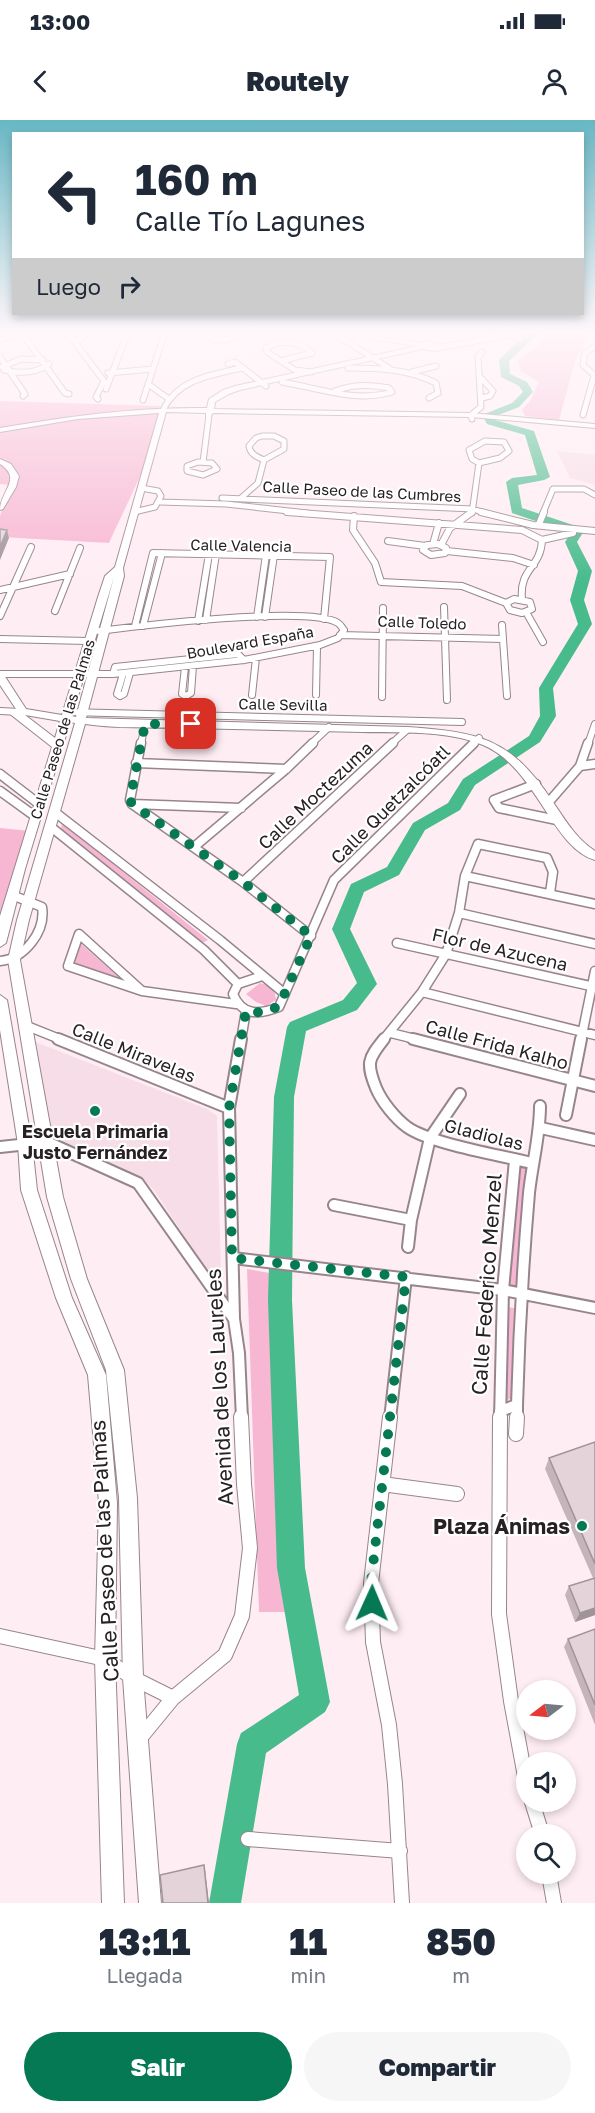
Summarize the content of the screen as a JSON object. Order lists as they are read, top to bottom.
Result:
{
  "streets": {
    "street": [
      "Calle Paseo de las Cumbres",
      "Calle Valencia",
      "Calle Toledo",
      "Boulevard España",
      "Calle Sevilla",
      "Calle Paseo de las Palmas",
      "Calle Moctezuma",
      "Calle Quetzalcóatl",
      "Flor de Azucena",
      "Calle Frida Kalho",
      "Calle Miravelas",
      "Gladiolas",
      "Calle Federico Menzel",
      "Avenida de los Laureles"
    ]
  },
  "crossings": [
    ["Calle Paseo de las Cumbres", "Calle Paseo de las Palmas"],
    ["Calle Valencia", "Boulevard España"],
    ["Calle Toledo", "Boulevard España"],
    ["Boulevard España", "Calle Paseo de las Palmas"],
    ["Calle Sevilla", "Calle Paseo de las Palmas"],
    ["Calle Paseo de las Palmas", "Calle Miravelas"],
    ["Calle Paseo de las Palmas", "Avenida de los Laureles"],
    ["Calle Quetzalcóatl", "Avenida de los Laureles"],
    ["Flor de Azucena", "Gladiolas"],
    ["Calle Frida Kalho", "Gladiolas"],
    ["Calle Miravelas", "Avenida de los Laureles"],
    ["Gladiolas", "Calle Federico Menzel"]
  ],
  "places": ["Escuela Primaria Justo Fernández", "Plaza Ánimas"],
  "north": "left",
  "page": {
    "status": "13:00",
    "header": "Routely",
    "turn": ["160 m", "Calle Tío Lagunes"],
    "then": "Luego",
    "eta": [
      "13:11",
      "Llegada",
      "11",
      "min",
      "850",
      "m"
    ],
    "buttons": ["Salir", "Compartir"]
  }
}
